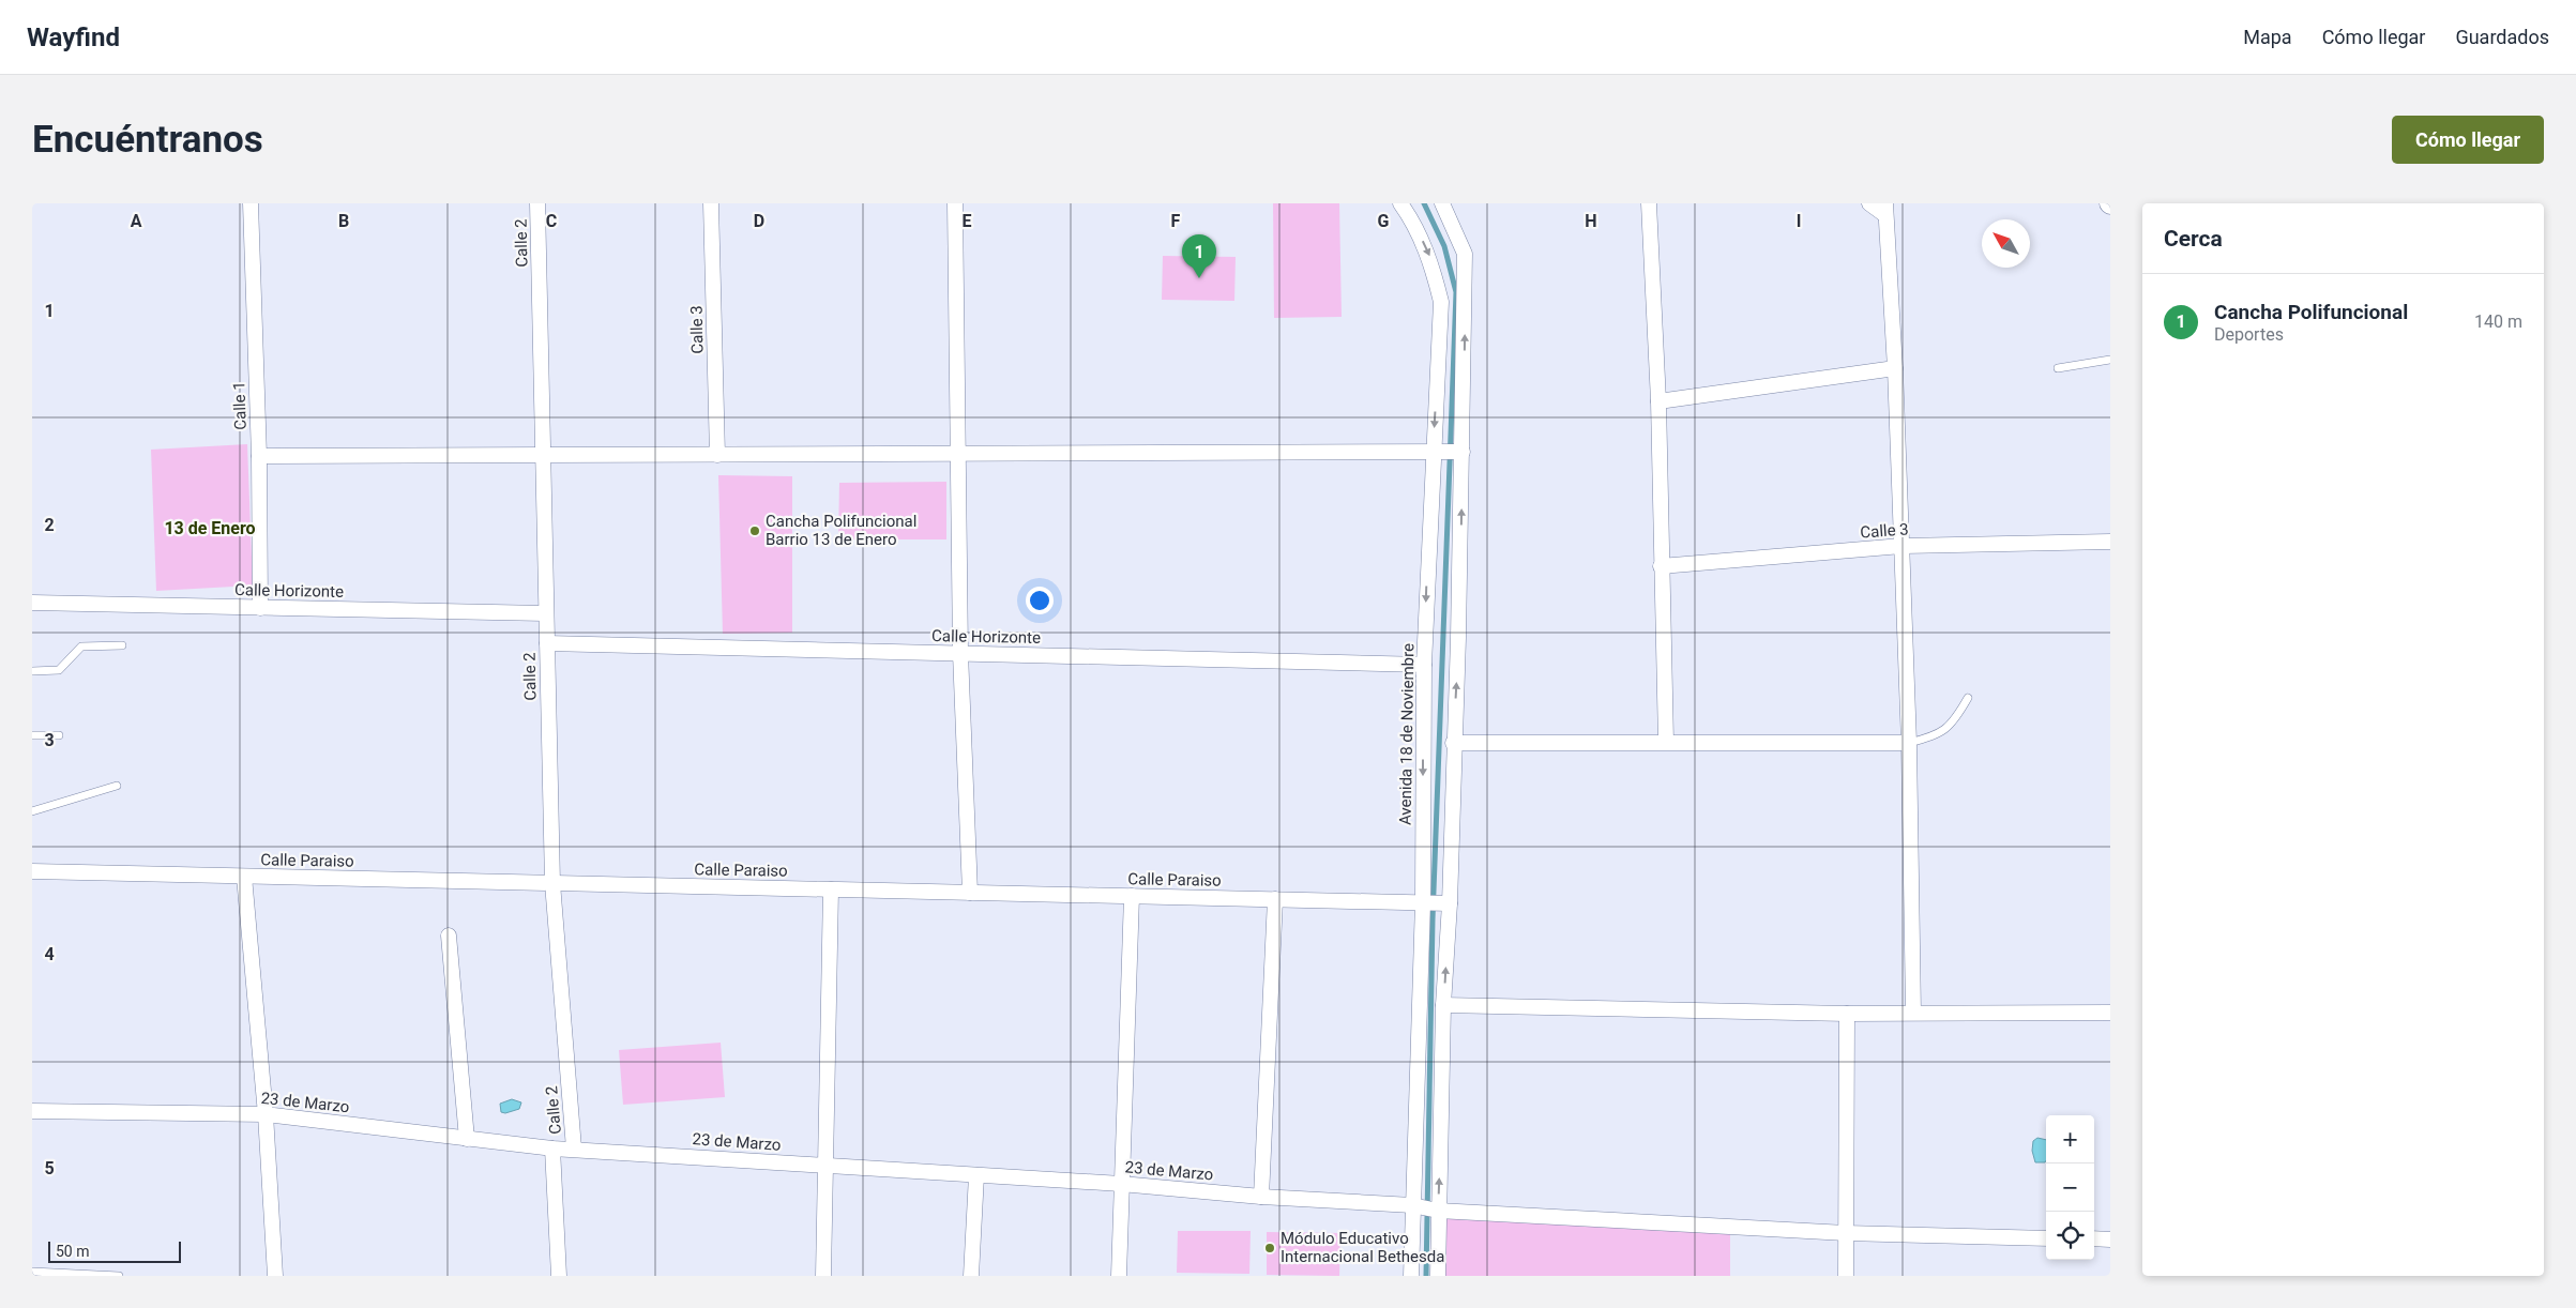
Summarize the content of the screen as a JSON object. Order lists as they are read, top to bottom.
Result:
{
  "streets": {
    "street": [
      "Calle 2",
      "Calle 3",
      "Calle 1",
      "Calle Horizonte",
      "Avenida 18 de Noviembre",
      "Calle Paraiso",
      "23 de Marzo"
    ]
  },
  "crossings": [
    ["Calle 2", "Calle Horizonte"],
    ["Calle 2", "Calle Paraiso"],
    ["Calle 2", "23 de Marzo"],
    ["Calle 1", "Calle Horizonte"],
    ["Calle Horizonte", "Avenida 18 de Noviembre"],
    ["Avenida 18 de Noviembre", "Calle Paraiso"],
    ["Avenida 18 de Noviembre", "23 de Marzo"]
  ],
  "districts": ["13 de Enero"],
  "places": ["Cancha Polifuncional Barrio 13 de Enero", "Módulo Educativo Internacional Bethesda"],
  "scale_bar": "50 m",
  "north": "top left",
  "page": {
    "header": "Wayfind",
    "nav": ["Mapa", "Cómo llegar", "Guardados"],
    "buttons": "Cómo llegar",
    "title": "Encuéntranos",
    "heading": "Cerca",
    "pins": "1",
    "list": [
      {
        "mark": "1",
        "name": "Cancha Polifuncional",
        "note": "Deportes",
        "value": "140 m"
      }
    ],
    "map_buttons": ["+", "−"],
    "scale": "50 m"
  },
  "grid": {
    "columns": [
      "A",
      "B",
      "C",
      "D",
      "E",
      "F",
      "G",
      "H",
      "I"
    ],
    "rows": [
      "1",
      "2",
      "3",
      "4",
      "5"
    ]
  }
}
